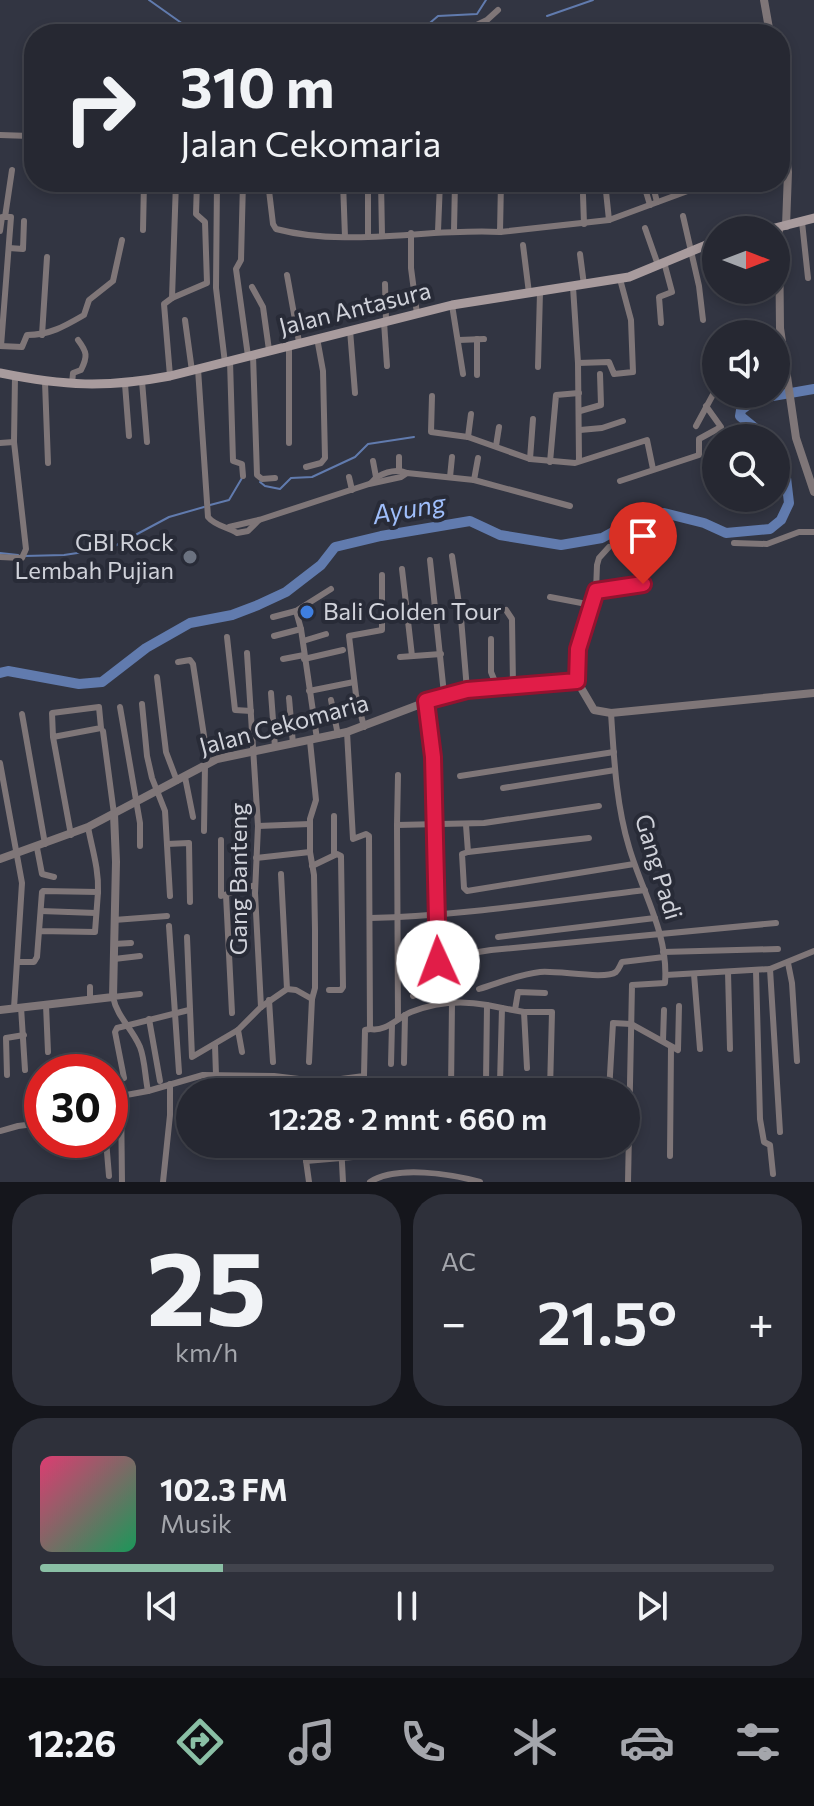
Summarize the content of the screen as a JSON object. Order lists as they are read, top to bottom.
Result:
{
  "streets": {
    "main road": ["Jalan Antasura"],
    "street": ["Jalan Cekomaria", "Gang Padi", "Gang Banteng"]
  },
  "crossings": [
    ["Jalan Cekomaria", "Gang Banteng"]
  ],
  "water": ["Ayung"],
  "places": ["GBI Rock Lembah Pujian", "Bali Golden Tour"],
  "north": "right",
  "page": {
    "turn": ["310 m", "Jalan Cekomaria"],
    "limit": "30",
    "trip": "12:28 · 2 mnt · 660 m",
    "tile": [
      ["25", "km/h"],
      "AC"
    ],
    "heat": ["−", "21.5°", "+"],
    "song": ["102.3 FM", "Musik"],
    "tabs": "12:26"
  }
}
